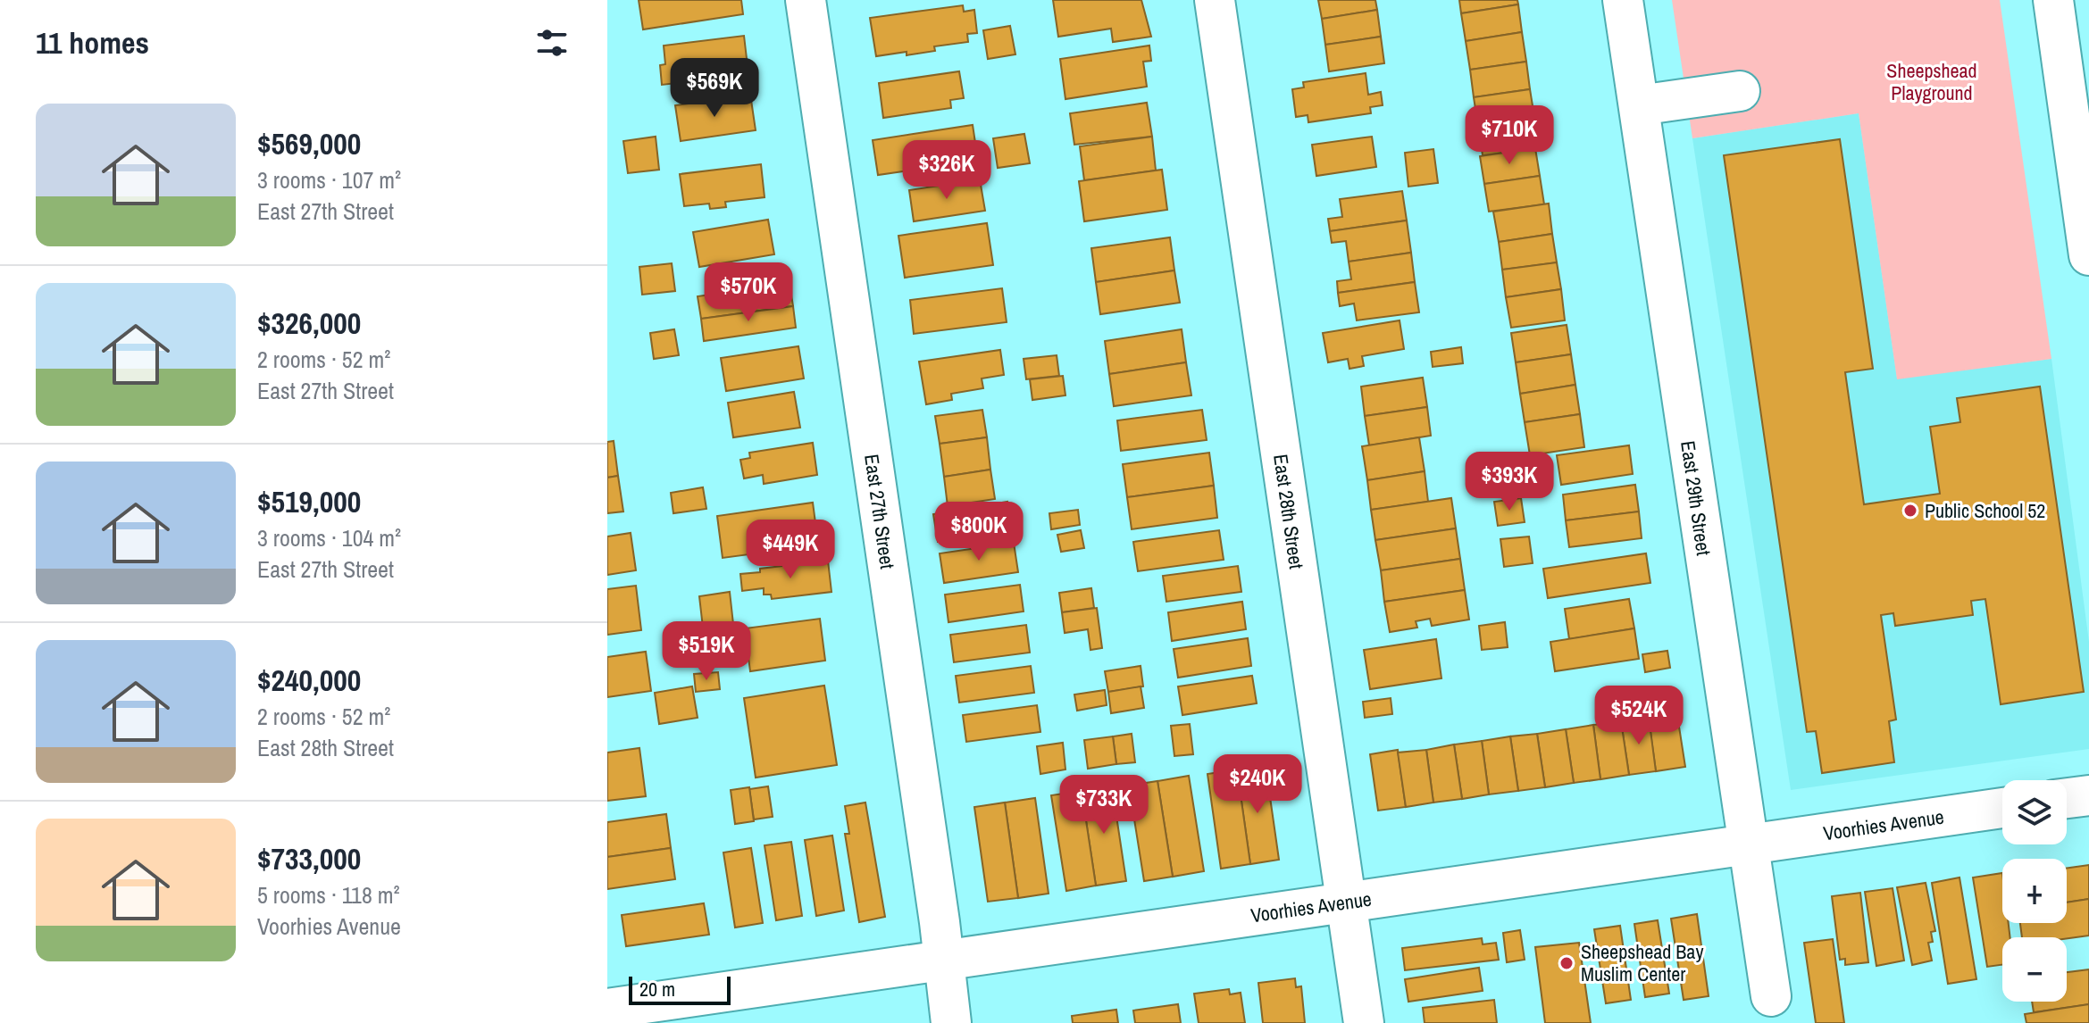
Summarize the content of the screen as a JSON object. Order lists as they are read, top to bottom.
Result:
{
  "streets": {
    "street": [
      "East 29th Street",
      "East 27th Street",
      "East 28th Street",
      "Voorhies Avenue"
    ]
  },
  "crossings": [
    ["East 29th Street", "Voorhies Avenue"],
    ["East 27th Street", "Voorhies Avenue"],
    ["East 28th Street", "Voorhies Avenue"]
  ],
  "parks": ["Sheepshead Playground"],
  "places": ["Public School 52", "Sheepshead Bay Muslim Center"],
  "scale_bar": "20 m",
  "page": {
    "heading": "11 homes",
    "price": [
      "$569K",
      "$710K",
      "$326K",
      "$570K",
      "$393K",
      "$800K",
      "$449K",
      "$519K",
      "$524K",
      "$240K",
      "$733K"
    ],
    "list": [
      {
        "name": "$569,000",
        "note": "3 rooms · 107 m² · East 27th Street"
      },
      {
        "name": "$326,000",
        "note": "2 rooms · 52 m² · East 27th Street"
      },
      {
        "name": "$519,000",
        "note": "3 rooms · 104 m² · East 27th Street"
      },
      {
        "name": "$240,000",
        "note": "2 rooms · 52 m² · East 28th Street"
      },
      {
        "name": "$733,000",
        "note": "5 rooms · 118 m² · Voorhies Avenue"
      }
    ],
    "map_buttons": ["+", "−"],
    "scale": "20 m"
  }
}
